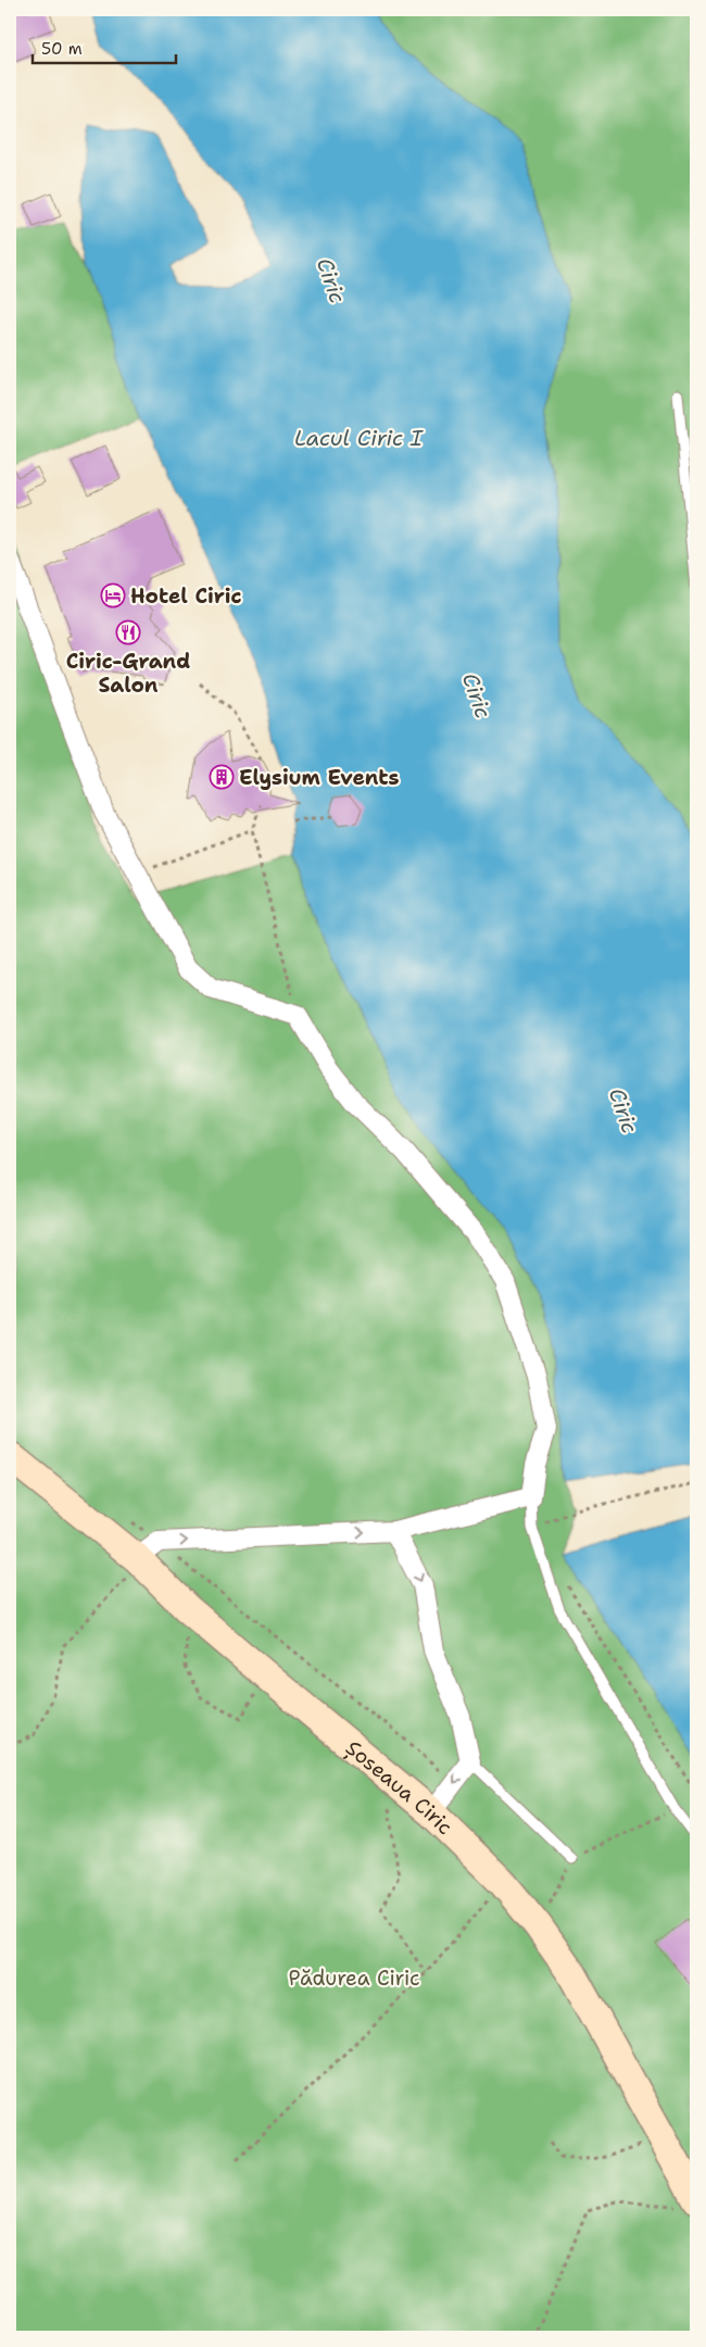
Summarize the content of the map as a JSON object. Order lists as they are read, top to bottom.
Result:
{
  "streets": {
    "main road": ["Șoseaua Ciric"]
  },
  "water": ["Ciric", "Lacul Ciric I"],
  "parks": ["Pădurea Ciric"],
  "places": {
    "hotel": ["Hotel Ciric"],
    "restaurant": ["Ciric-Grand Salon"],
    "building": ["Elysium Events"]
  },
  "scale_bar": "50 m"
}
